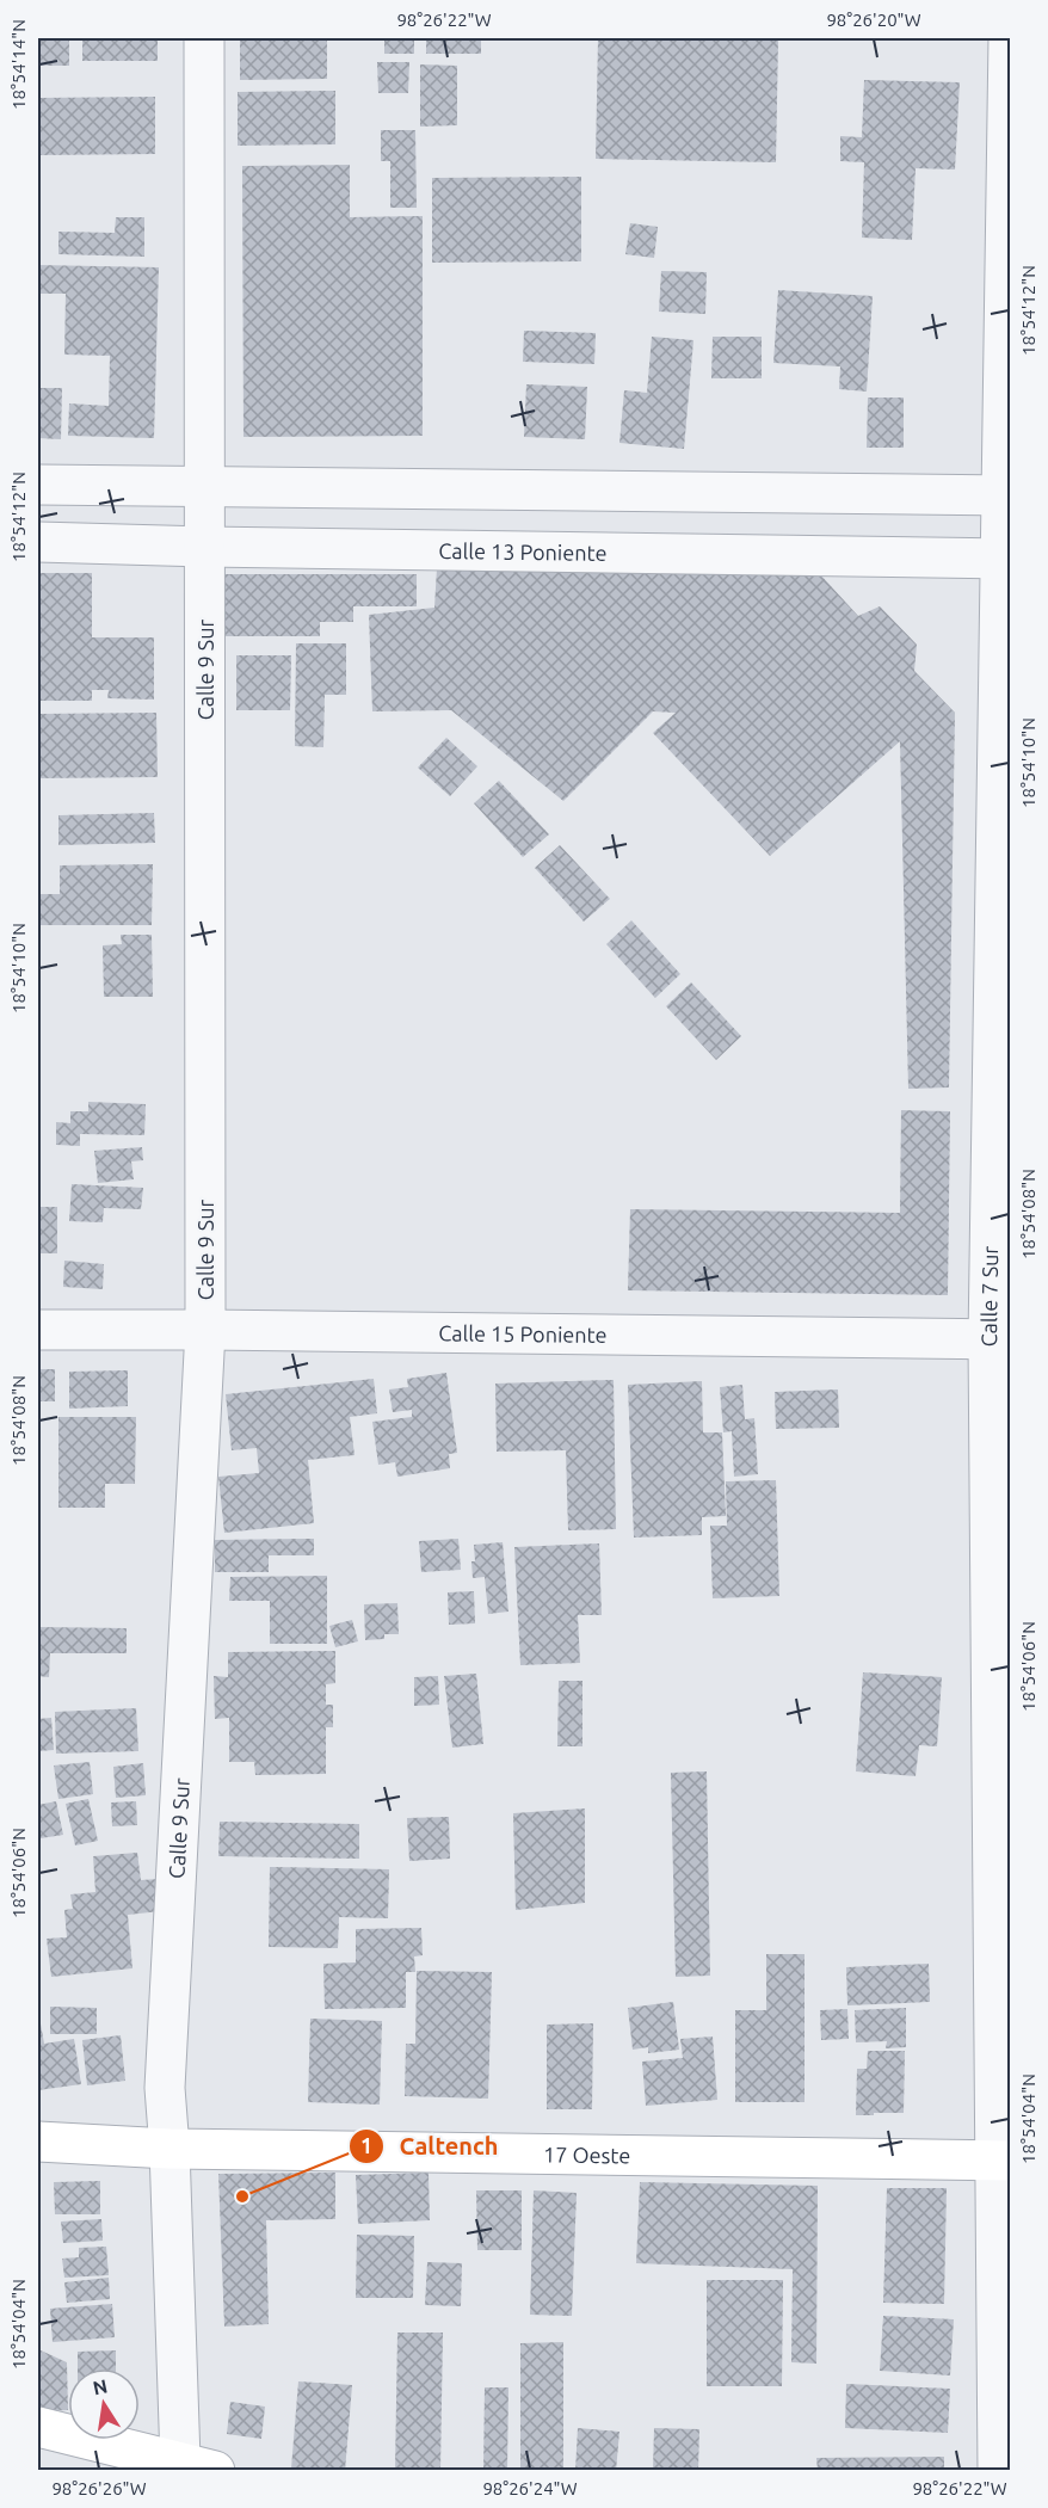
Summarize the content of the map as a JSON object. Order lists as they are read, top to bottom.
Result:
{
  "streets": {
    "street": [
      "Calle 13 Poniente",
      "Calle 9 Sur",
      "Calle 7 Sur",
      "Calle 15 Poniente",
      "17 Oeste"
    ]
  },
  "crossings": [
    ["Calle 13 Poniente", "Calle 9 Sur"],
    ["Calle 13 Poniente", "Calle 7 Sur"],
    ["Calle 9 Sur", "Calle 15 Poniente"],
    ["Calle 9 Sur", "17 Oeste"],
    ["Calle 7 Sur", "Calle 15 Poniente"],
    ["Calle 7 Sur", "17 Oeste"]
  ],
  "places": ["Caltench"],
  "north": "top",
  "coordinates": [
    "98°26'22\"W",
    "98°26'20\"W",
    "18°54'14\"N",
    "18°54'12\"N",
    "18°54'10\"N",
    "18°54'08\"N",
    "18°54'06\"N",
    "18°54'04\"N",
    "98°26'26\"W",
    "98°26'24\"W"
  ]
}
